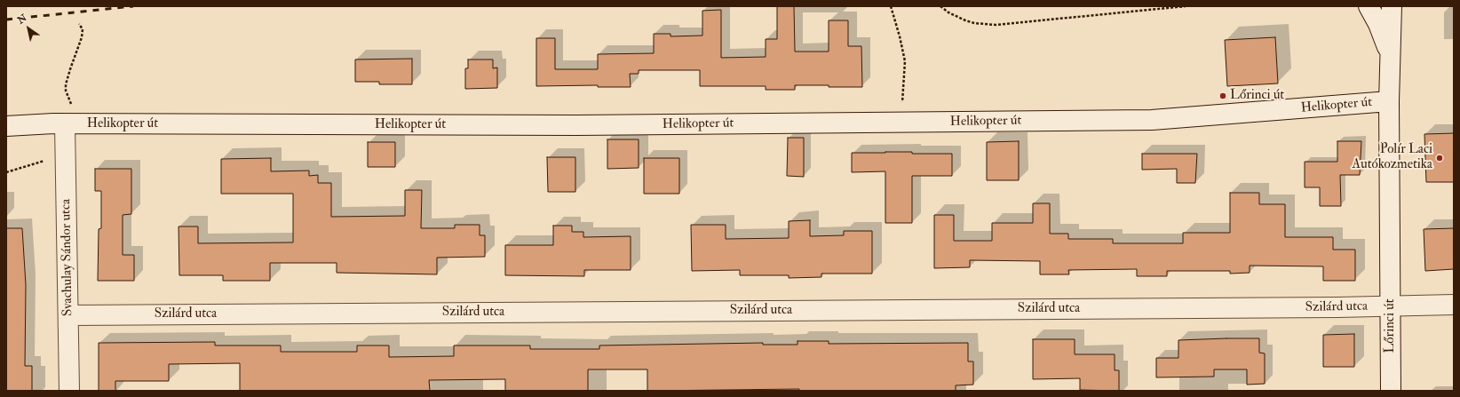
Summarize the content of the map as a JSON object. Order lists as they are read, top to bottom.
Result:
{
  "streets": {
    "street": [
      "Helikopter út",
      "Svachulay Sándor utca",
      "Szilárd utca",
      "Lőrinci út"
    ]
  },
  "crossings": [
    ["Helikopter út", "Svachulay Sándor utca"],
    ["Helikopter út", "Lőrinci út"],
    ["Svachulay Sándor utca", "Szilárd utca"],
    ["Szilárd utca", "Lőrinci út"]
  ],
  "places": ["Lőrinci út", "Polír Laci Autókozmetika"],
  "north": "top left"
}
